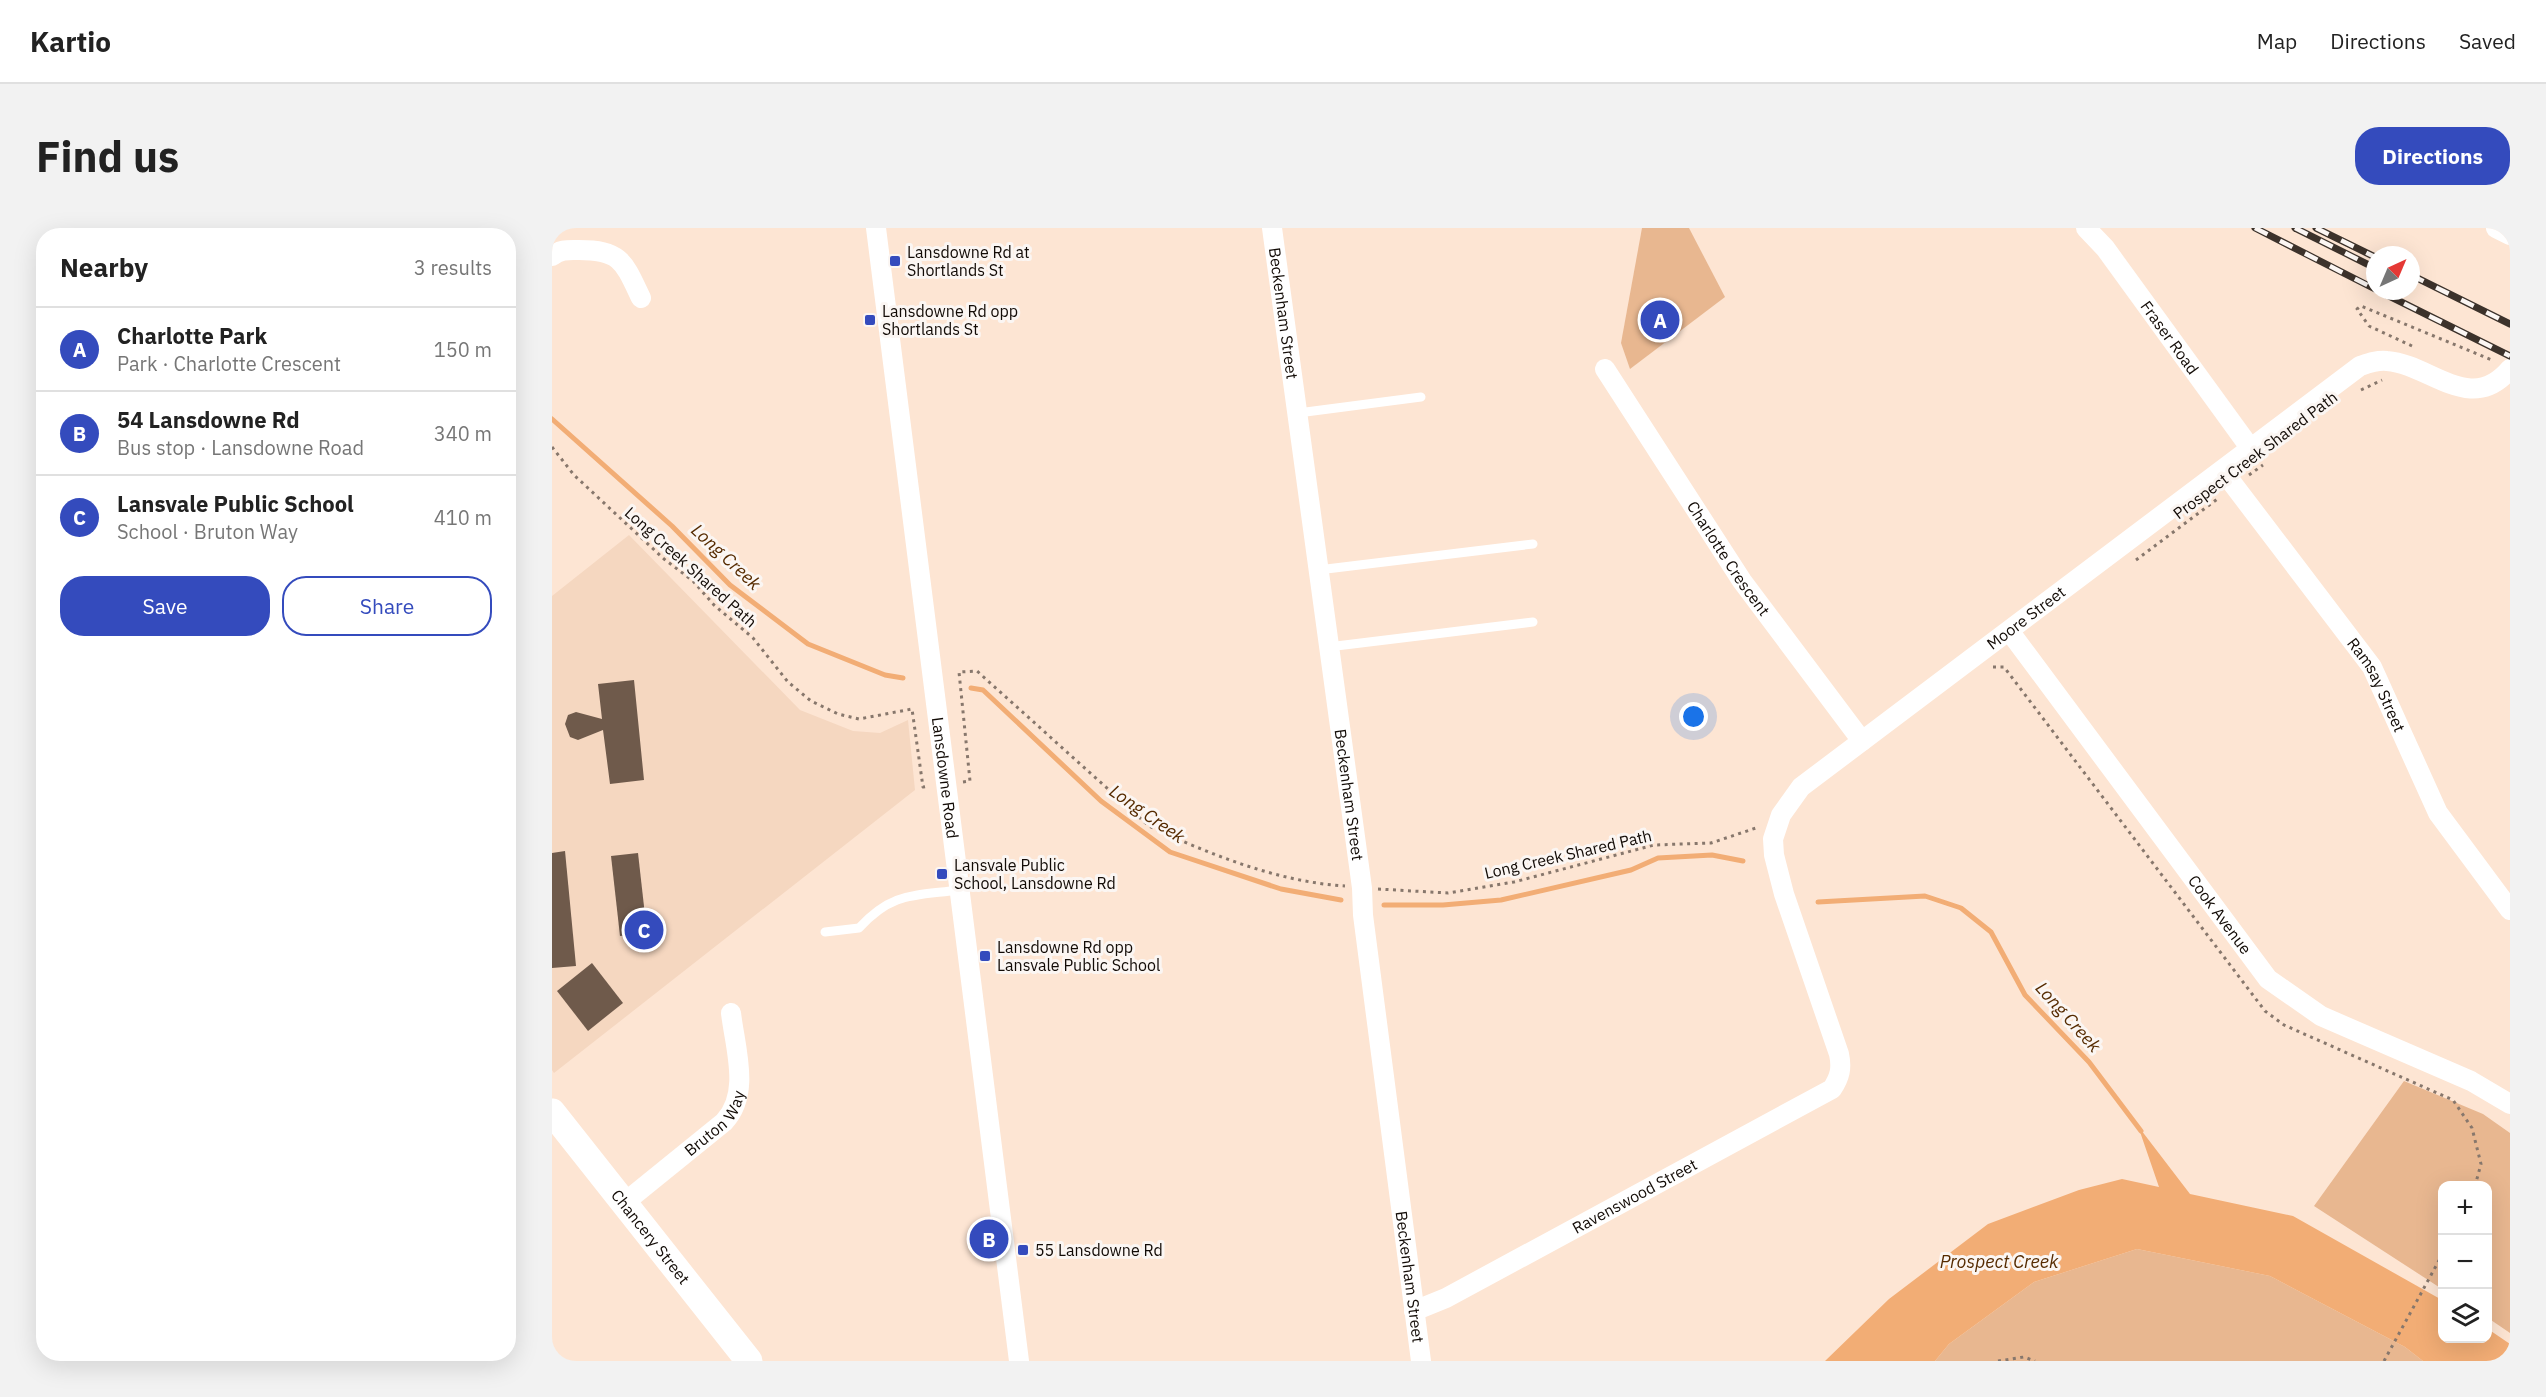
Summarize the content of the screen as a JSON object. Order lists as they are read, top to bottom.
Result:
{
  "streets": {
    "main road": ["Chancery Street"],
    "street": [
      "Beckenham Street",
      "Fraser Road",
      "Charlotte Crescent",
      "Moore Street",
      "Ramsay Street",
      "Lansdowne Road",
      "Cook Avenue",
      "Bruton Way",
      "Ravenswood Street"
    ],
    "path": ["Prospect Creek Shared Path", "Long Creek Shared Path"]
  },
  "crossings": [
    ["Beckenham Street", "Ravenswood Street"],
    ["Fraser Road", "Moore Street"],
    ["Prospect Creek Shared Path", "Moore Street"],
    ["Prospect Creek Shared Path", "Ramsay Street"],
    ["Charlotte Crescent", "Moore Street"],
    ["Moore Street", "Ramsay Street"],
    ["Moore Street", "Cook Avenue"],
    ["Moore Street", "Ravenswood Street"],
    ["Bruton Way", "Chancery Street"]
  ],
  "water": ["Long Creek", "Prospect Creek"],
  "places": {
    "transit": [
      "Lansdowne Rd at Shortlands St",
      "Lansdowne Rd opp Shortlands St",
      "Lansvale Public School, Lansdowne Rd",
      "Lansdowne Rd opp Lansvale Public School",
      "55 Lansdowne Rd"
    ]
  },
  "north": "top right",
  "page": {
    "header": "Kartio",
    "nav": ["Map", "Directions", "Saved"],
    "buttons": [
      "Directions",
      ["Save", "Share"]
    ],
    "title": "Find us",
    "heading": ["Nearby", "3 results"],
    "pins": ["A", "C", "B"],
    "list": [
      {
        "mark": "A",
        "name": "Charlotte Park",
        "note": "Park · Charlotte Crescent",
        "value": "150 m"
      },
      {
        "mark": "B",
        "name": "54 Lansdowne Rd",
        "note": "Bus stop · Lansdowne Road",
        "value": "340 m"
      },
      {
        "mark": "C",
        "name": "Lansvale Public School",
        "note": "School · Bruton Way",
        "value": "410 m"
      }
    ],
    "map_buttons": ["+", "−"]
  }
}
